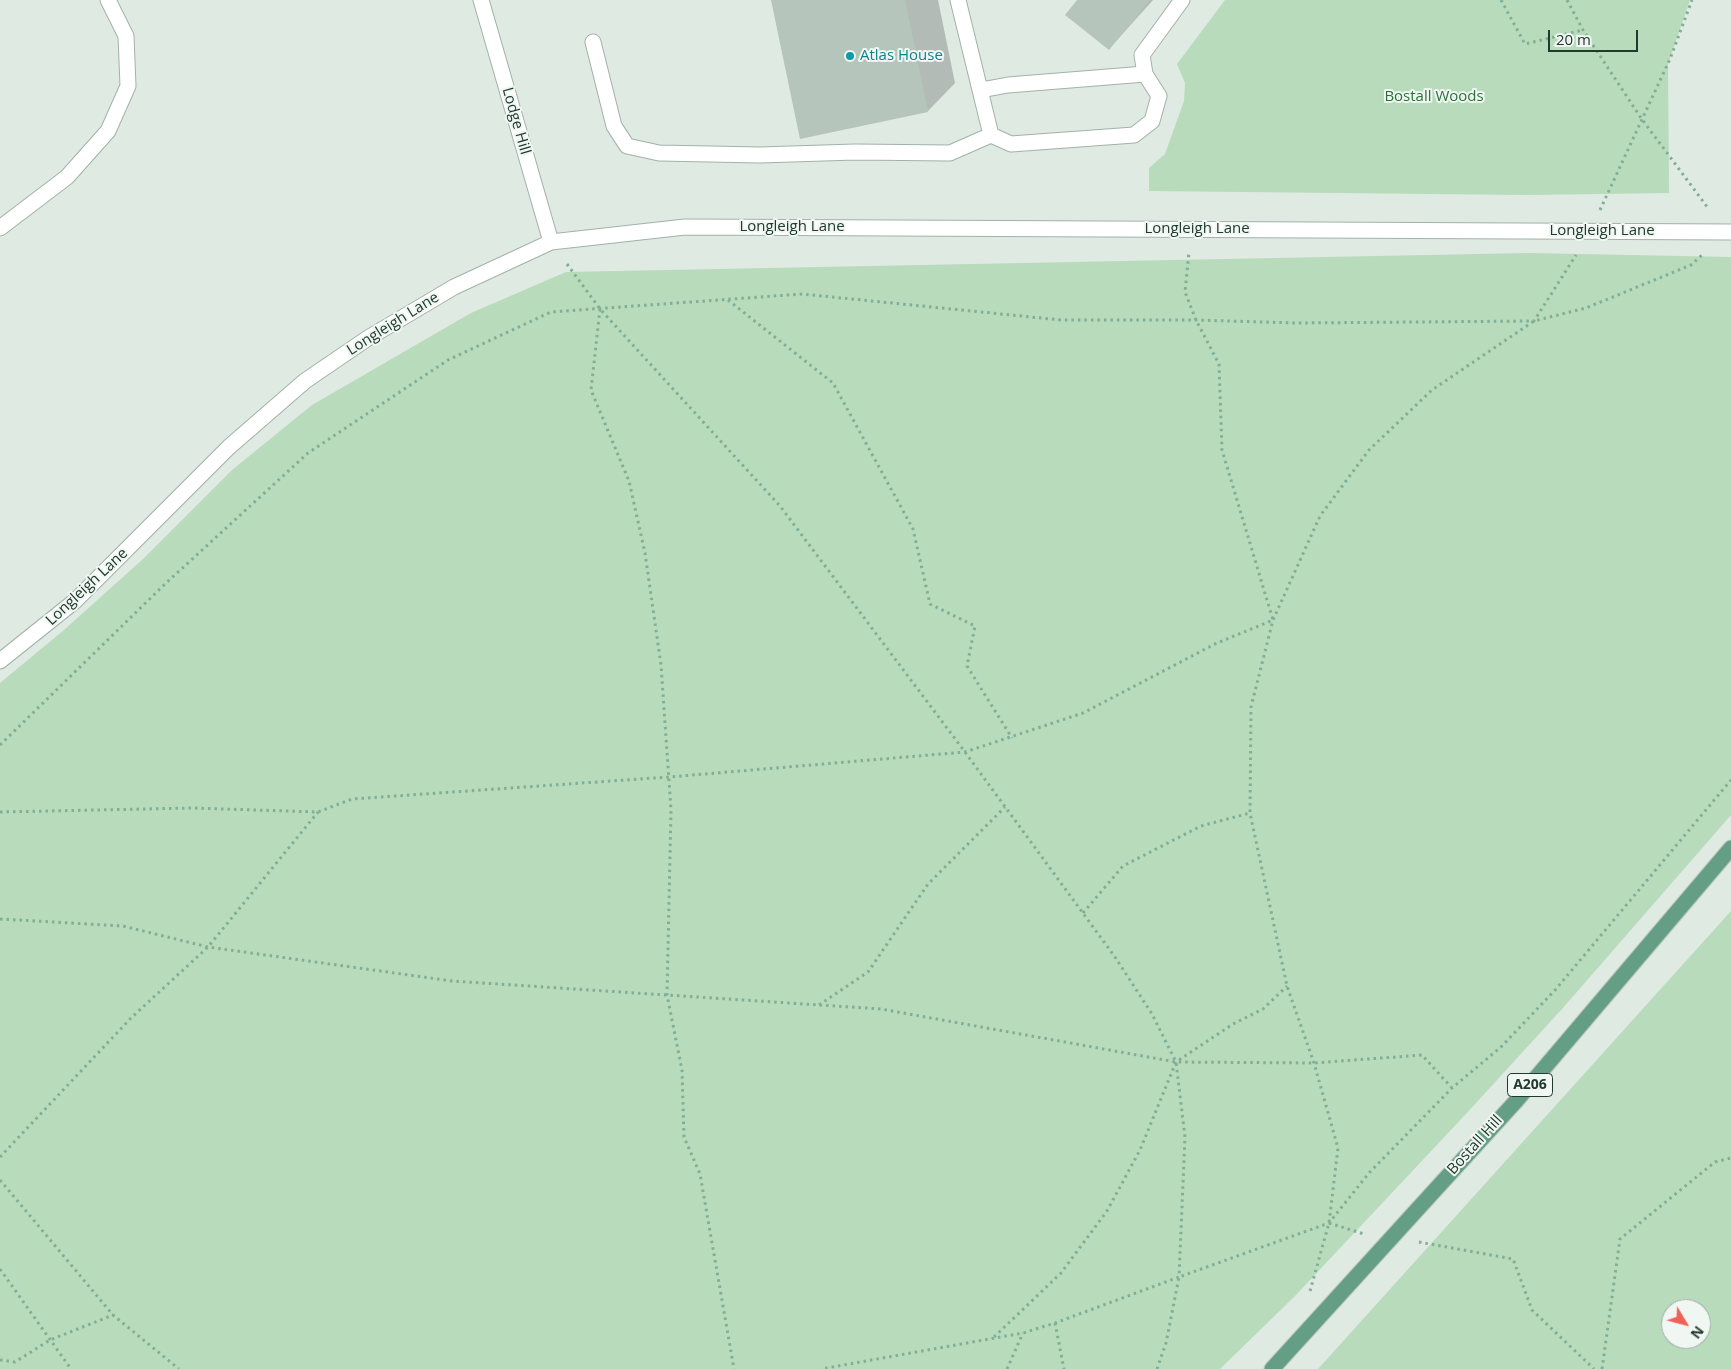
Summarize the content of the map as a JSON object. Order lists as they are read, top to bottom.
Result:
{
  "streets": {
    "main road": ["A206", "Bostall Hill"],
    "street": ["Lodge Hill", "Longleigh Lane"]
  },
  "crossings": [
    ["Lodge Hill", "Longleigh Lane"]
  ],
  "parks": ["Bostall Woods"],
  "places": ["Atlas House"],
  "scale_bar": "20 m",
  "north": "bottom right"
}
